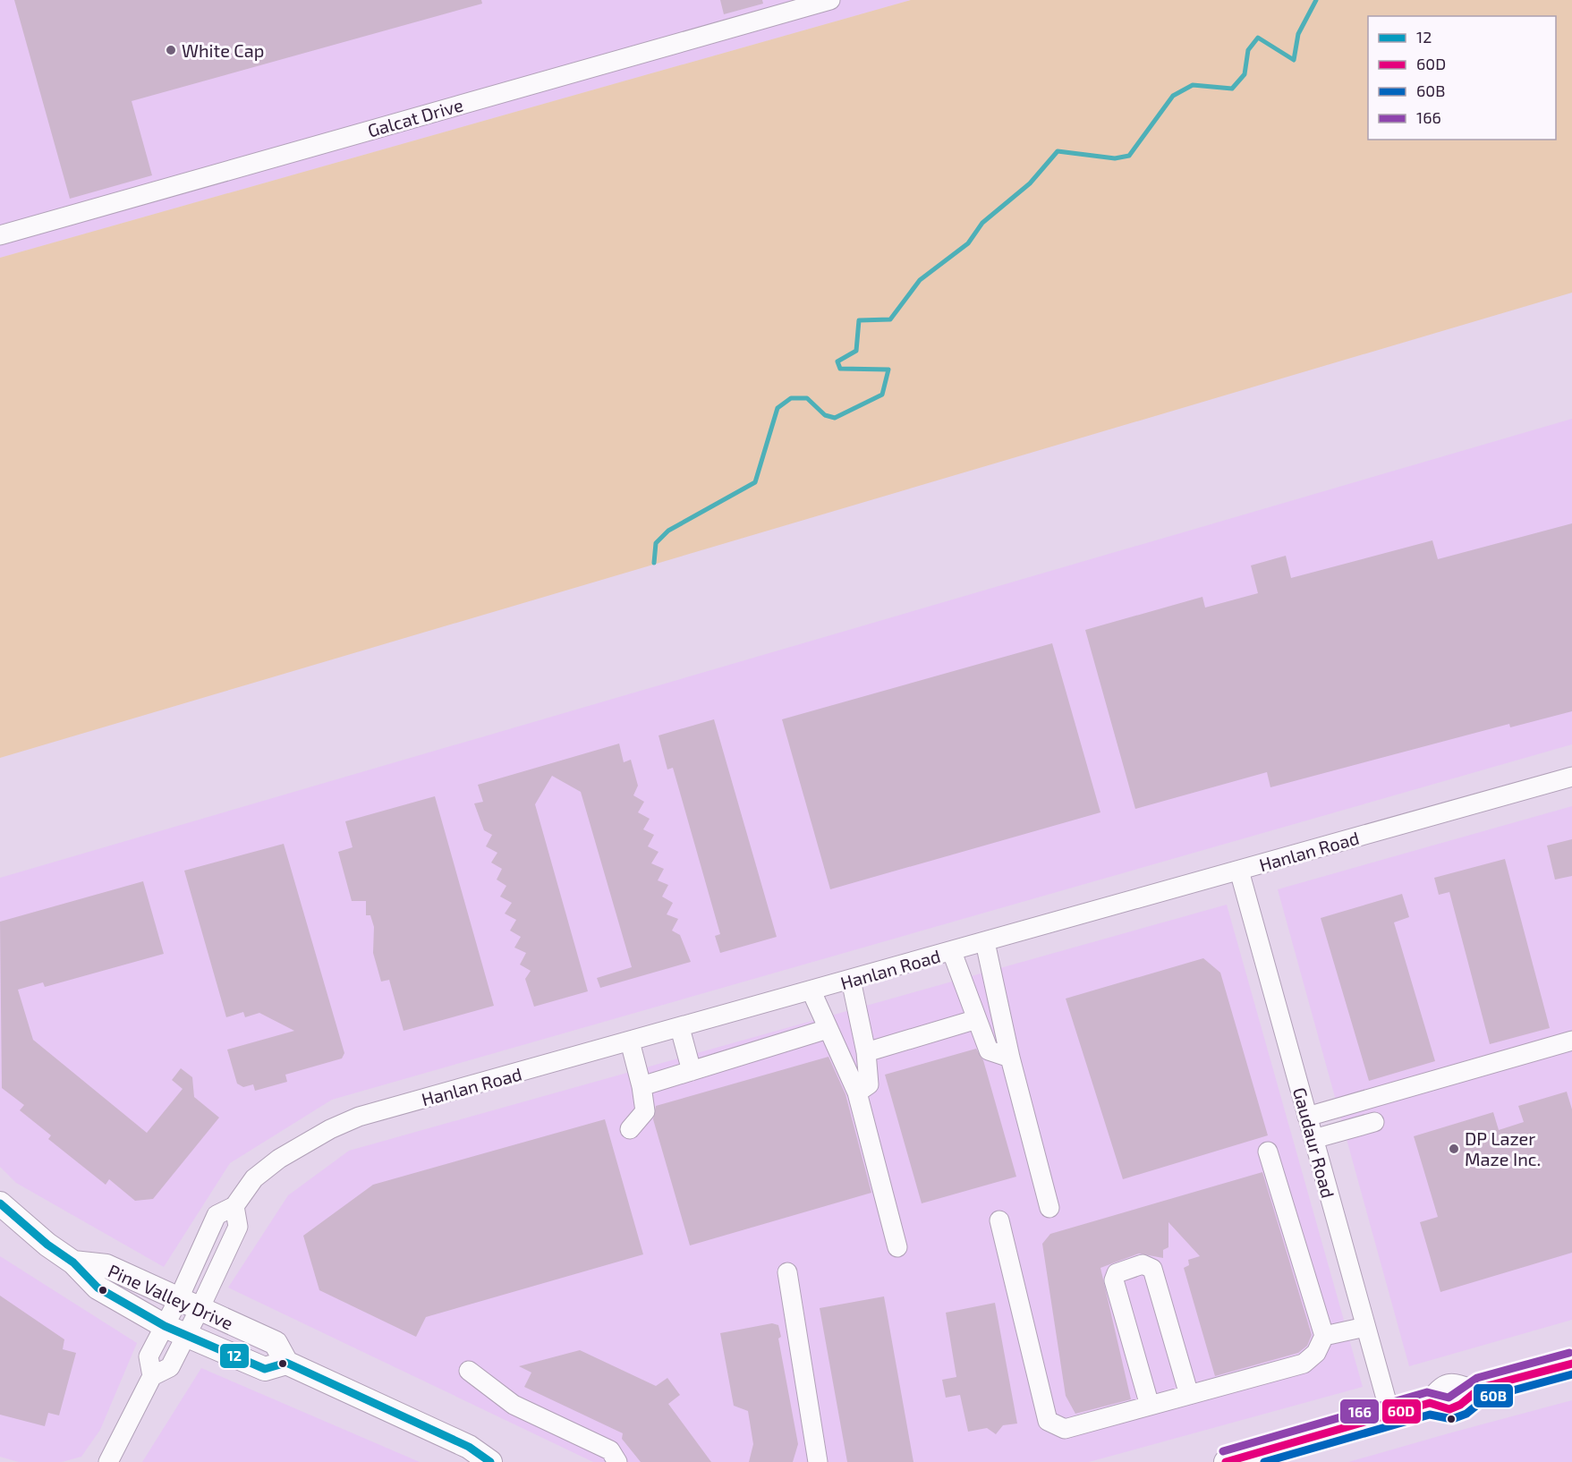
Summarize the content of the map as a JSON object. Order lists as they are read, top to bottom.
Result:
{
  "streets": {
    "main road": ["Pine Valley Drive"],
    "street": ["Galcat Drive", "Hanlan Road", "Gaudaur Road"]
  },
  "crossings": [
    ["Hanlan Road", "Gaudaur Road"],
    ["Hanlan Road", "Pine Valley Drive"]
  ],
  "places": ["White Cap", "DP Lazer Maze Inc."],
  "lines": [
    "transit line 12",
    "transit line 166",
    "transit line 60D",
    "transit line 60B"
  ],
  "legend": [
    "12",
    "60D",
    "60B",
    "166"
  ]
}
